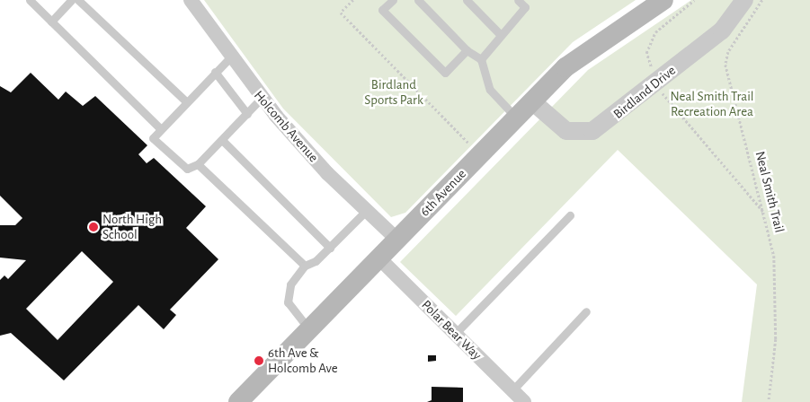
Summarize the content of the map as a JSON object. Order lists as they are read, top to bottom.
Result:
{
  "streets": {
    "main road": ["6th Avenue"],
    "street": ["Birdland Drive", "Holcomb Avenue", "Polar Bear Way"],
    "path": ["Neal Smith Trail"]
  },
  "crossings": [
    ["Birdland Drive", "6th Avenue"],
    ["Holcomb Avenue", "6th Avenue"],
    ["6th Avenue", "Polar Bear Way"]
  ],
  "parks": ["Birdland Sports Park", "Neal Smith Trail Recreation Area"],
  "places": ["North High School", "6th Ave & Holcomb Ave"]
}
